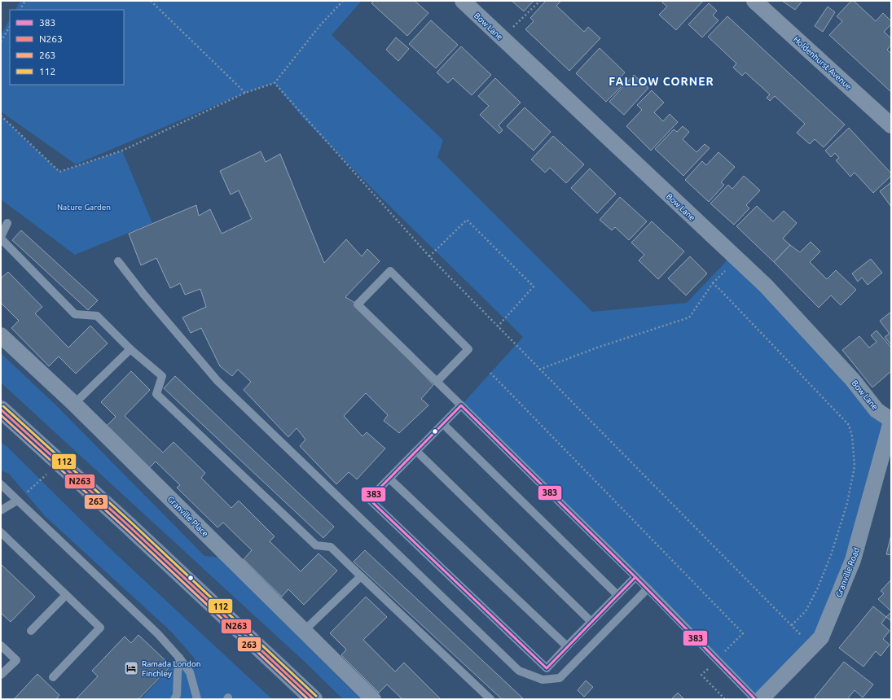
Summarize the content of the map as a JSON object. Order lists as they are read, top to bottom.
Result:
{
  "streets": {
    "street": [
      "Bow Lane",
      "Holdenhurst Avenue",
      "Granville Place",
      "Granville Road"
    ]
  },
  "crossings": [
    ["Bow Lane", "Granville Road"]
  ],
  "districts": ["FALLOW CORNER"],
  "parks": ["Nature Garden"],
  "places": {
    "hotel": ["Ramada London Finchley"]
  },
  "lines": [
    "transit line 383",
    "transit line 112",
    "transit line N263",
    "transit line 263"
  ],
  "legend": [
    "383",
    "N263",
    "263",
    "112"
  ]
}
